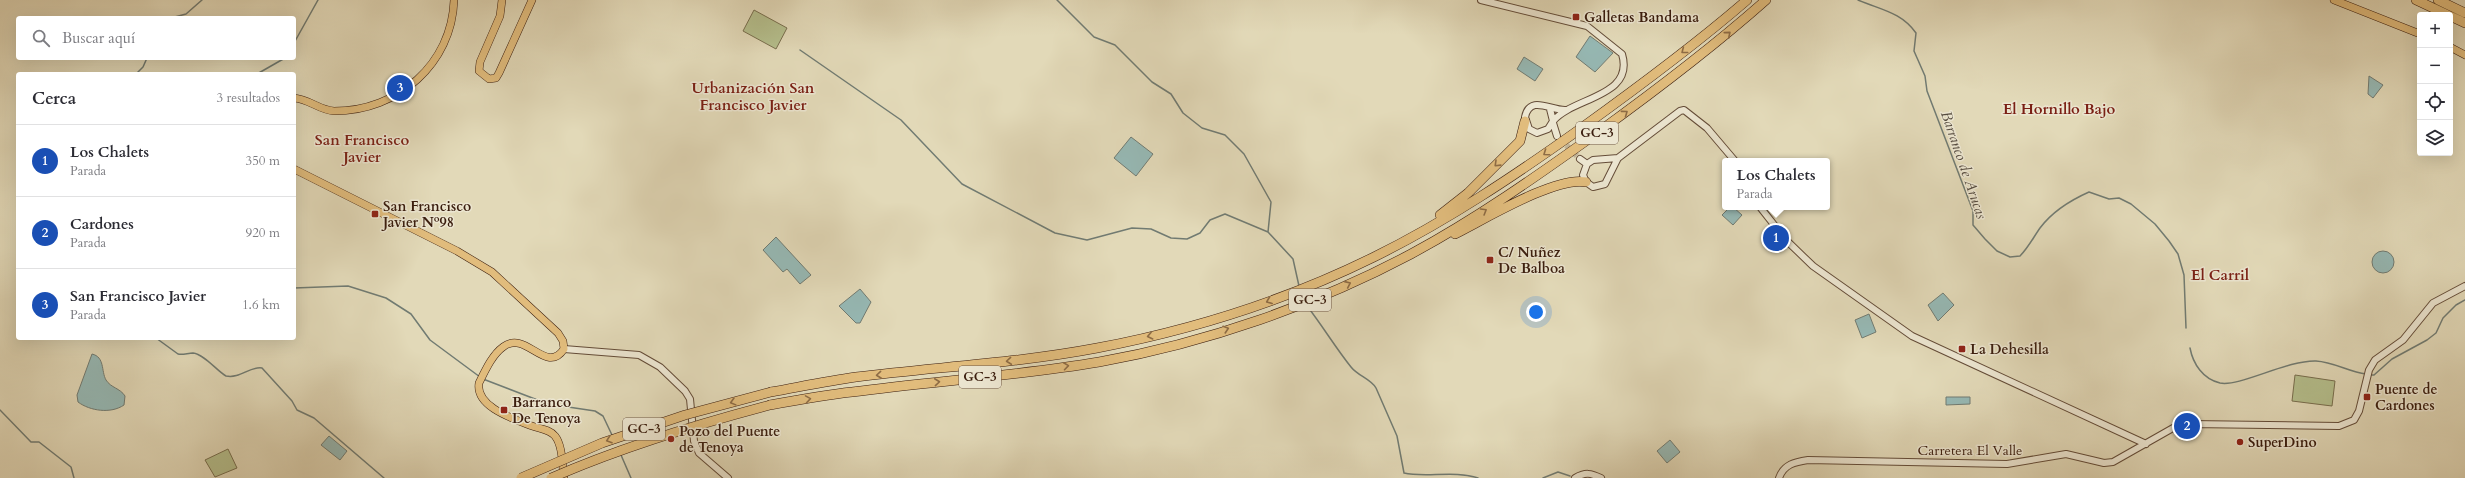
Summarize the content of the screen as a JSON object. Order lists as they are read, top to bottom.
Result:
{
  "streets": {
    "highway": ["GC-3"],
    "street": ["Carretera El Valle"]
  },
  "districts": [
    "Urbanización San Francisco Javier",
    "El Hornillo Bajo",
    "San Francisco Javier",
    "El Carril"
  ],
  "water": ["Barranco de Arucas"],
  "places": {
    "transit": [
      "Galletas Bandama",
      "San Francisco Javier Nº98",
      "C/ Nuñez De Balboa",
      "La Dehesilla",
      "Puente de Cardones",
      "Barranco De Tenoya"
    ],
    "other": ["Pozo del Puente de Tenoya", "SuperDino"]
  },
  "page": {
    "map_buttons": ["+", "−"],
    "search": "Buscar aquí",
    "heading": ["Cerca", "3 resultados"],
    "pins": ["3", "1", "2"],
    "list": [
      {
        "mark": "1",
        "name": "Los Chalets",
        "note": "Parada",
        "value": "350 m"
      },
      {
        "mark": "2",
        "name": "Cardones",
        "note": "Parada",
        "value": "920 m"
      },
      {
        "mark": "3",
        "name": "San Francisco Javier",
        "note": "Parada",
        "value": "1.6 km"
      }
    ],
    "popup": ["Los Chalets", "Parada"]
  }
}
